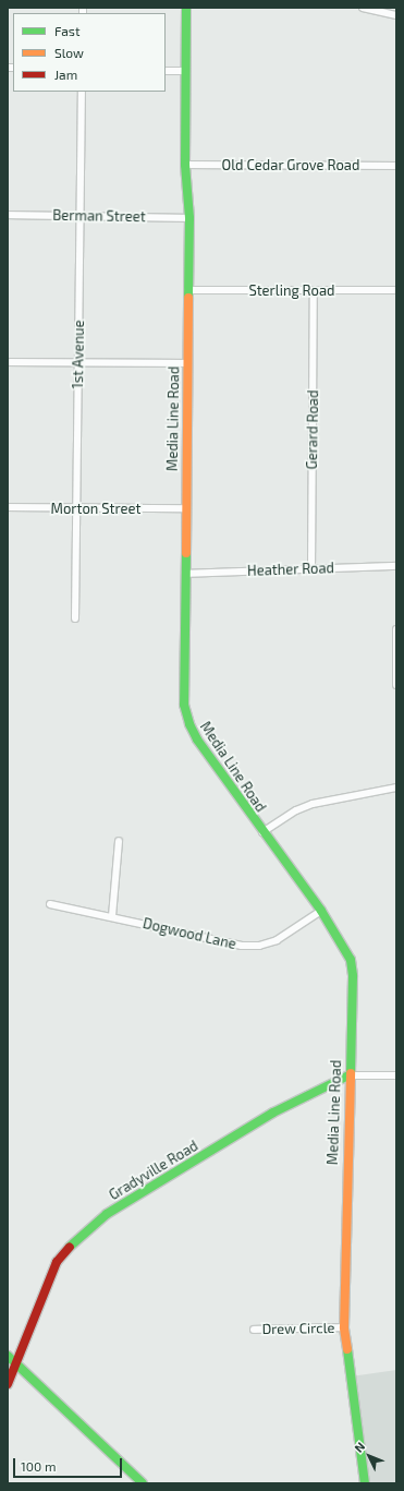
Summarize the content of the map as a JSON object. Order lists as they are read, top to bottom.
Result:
{
  "streets": {
    "main road": ["Media Line Road", "Gradyville Road"],
    "street": [
      "Old Cedar Grove Road",
      "Berman Street",
      "Sterling Road",
      "1st Avenue",
      "Gerard Road",
      "Morton Street",
      "Heather Road",
      "Dogwood Lane",
      "Drew Circle"
    ]
  },
  "crossings": [
    ["Old Cedar Grove Road", "Media Line Road"],
    ["Berman Street", "1st Avenue"],
    ["Berman Street", "Media Line Road"],
    ["Sterling Road", "Media Line Road"],
    ["Sterling Road", "Gerard Road"],
    ["1st Avenue", "Morton Street"],
    ["Media Line Road", "Morton Street"],
    ["Media Line Road", "Heather Road"],
    ["Media Line Road", "Dogwood Lane"],
    ["Media Line Road", "Gradyville Road"],
    ["Media Line Road", "Drew Circle"],
    ["Gerard Road", "Heather Road"]
  ],
  "legend": ["Fast", "Slow", "Jam"],
  "scale_bar": "100 m",
  "north": "top left"
}
